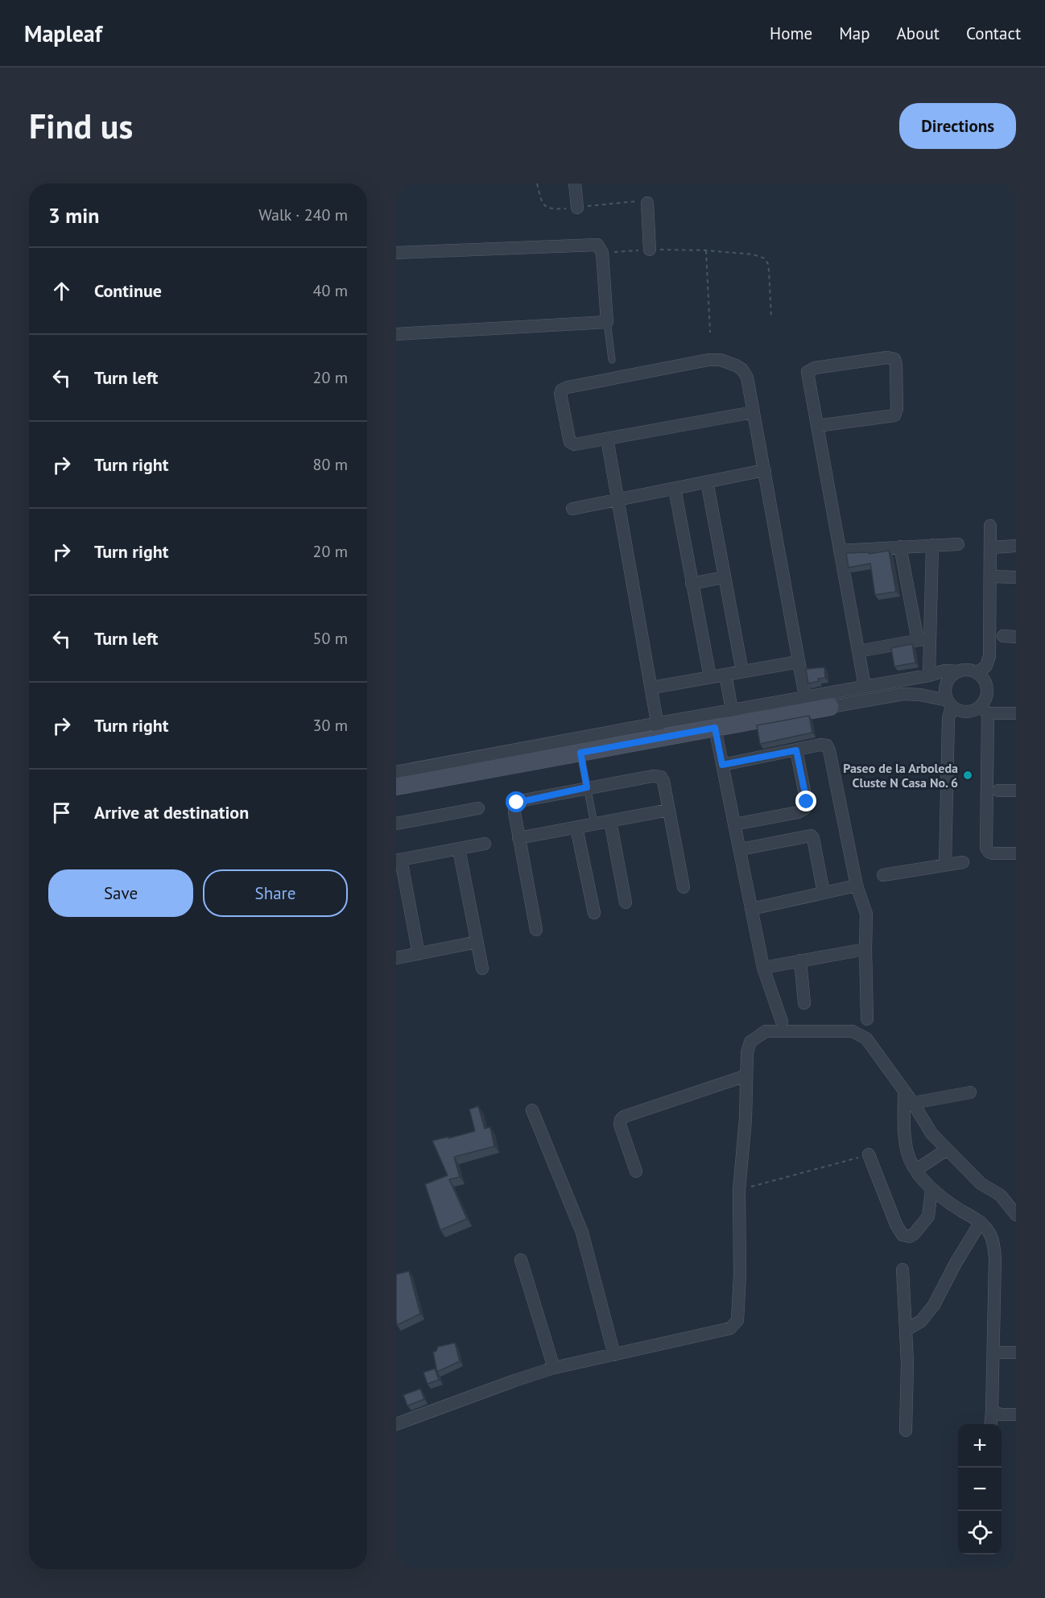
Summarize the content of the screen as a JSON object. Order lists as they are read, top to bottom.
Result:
{
  "places": ["Paseo de la Arboleda Cluste N Casa No. 6"],
  "page": {
    "header": "Mapleaf",
    "nav": [
      "Home",
      "Map",
      "About",
      "Contact"
    ],
    "buttons": [
      "Directions",
      ["Save", "Share"]
    ],
    "title": "Find us",
    "heading": ["3 min", "Walk · 240 m"],
    "list": [
      ["Continue", "40 m"],
      ["Turn left", "20 m"],
      ["Turn right", "80 m"],
      ["Turn right", "20 m"],
      ["Turn left", "50 m"],
      ["Turn right", "30 m"],
      "Arrive at destination"
    ],
    "map_buttons": ["+", "−"]
  }
}
